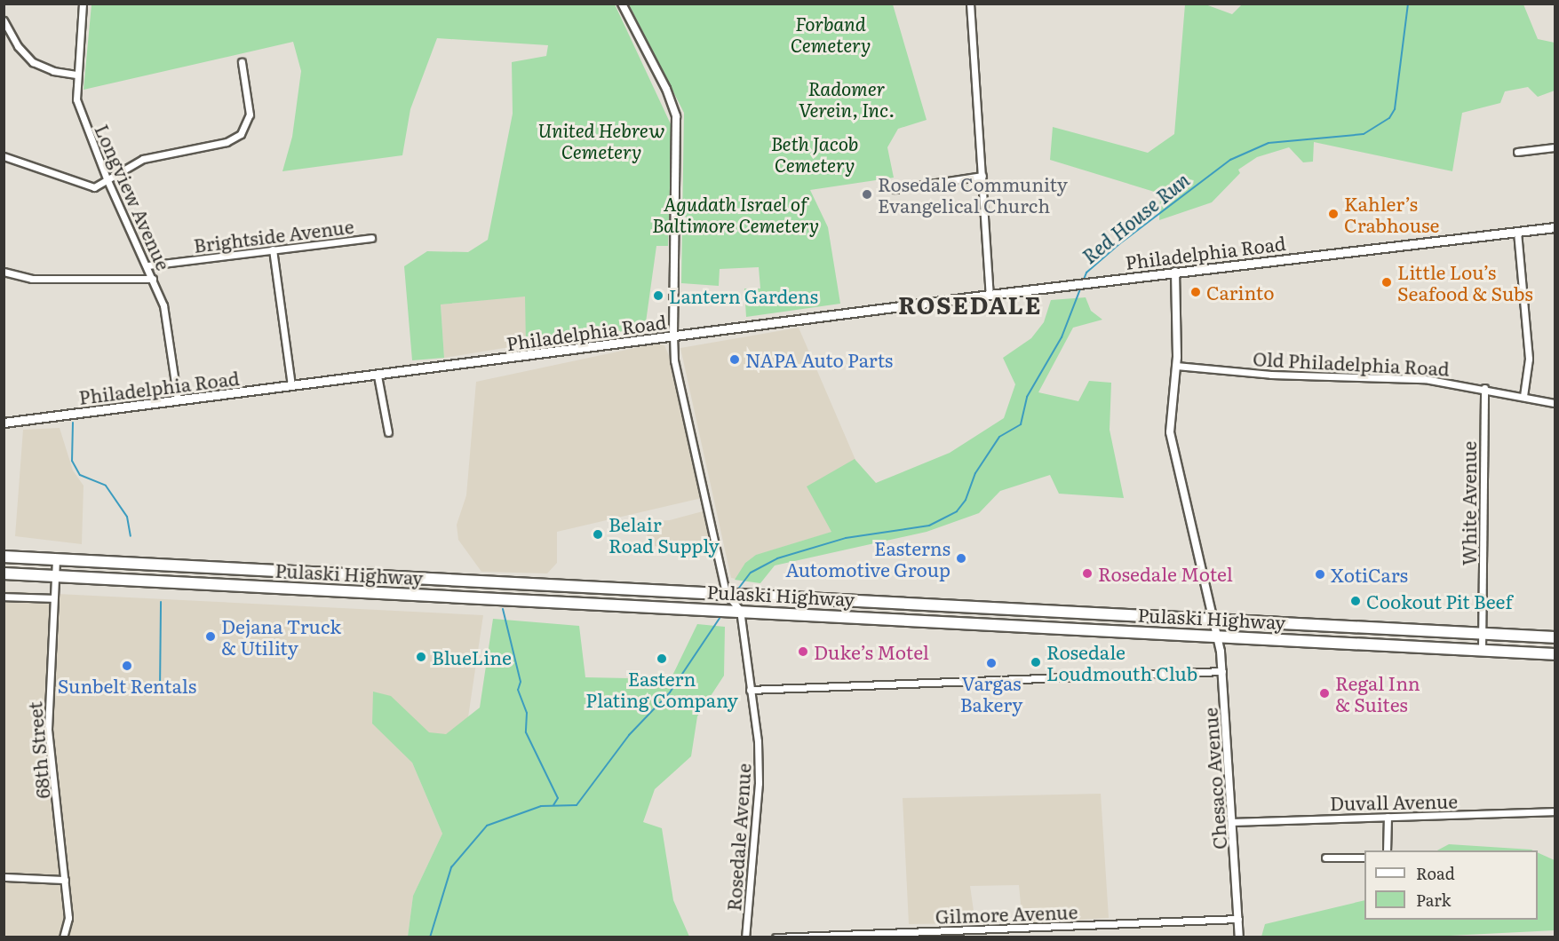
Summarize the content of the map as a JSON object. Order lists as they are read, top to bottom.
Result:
{
  "streets": {
    "highway": ["Pulaski Highway"],
    "main road": ["Philadelphia Road"],
    "street": [
      "Longview Avenue",
      "Brightside Avenue",
      "Old Philadelphia Road",
      "White Avenue",
      "68th Street",
      "Chesaco Avenue",
      "Duvall Avenue",
      "Rosedale Avenue",
      "Gilmore Avenue"
    ]
  },
  "crossings": [
    ["Longview Avenue", "Brightside Avenue"],
    ["Longview Avenue", "Philadelphia Road"],
    ["Philadelphia Road", "Chesaco Avenue"],
    ["Old Philadelphia Road", "White Avenue"],
    ["Old Philadelphia Road", "Chesaco Avenue"],
    ["White Avenue", "Pulaski Highway"],
    ["Pulaski Highway", "68th Street"],
    ["Pulaski Highway", "Chesaco Avenue"],
    ["Pulaski Highway", "Rosedale Avenue"],
    ["Chesaco Avenue", "Duvall Avenue"],
    ["Chesaco Avenue", "Gilmore Avenue"]
  ],
  "districts": ["ROSEDALE"],
  "water": ["Red House Run"],
  "parks": [
    "Forband Cemetery",
    "Radomer Verein, Inc.",
    "United Hebrew Cemetery",
    "Beth Jacob Cemetery",
    "Agudath Israel of Baltimore Cemetery"
  ],
  "places": [
    "Rosedale Community Evangelical Church",
    "Kahler’s Crabhouse",
    "Little Lou’s Seafood & Subs",
    "Carinto",
    "Lantern Gardens",
    "NAPA Auto Parts",
    "Belair Road Supply",
    "Easterns Automotive Group",
    "Rosedale Motel",
    "XotiCars",
    "Cookout Pit Beef",
    "Dejana Truck & Utility",
    "Duke’s Motel",
    "BlueLine",
    "Eastern Plating Company",
    "Rosedale Loudmouth Club",
    "Vargas Bakery",
    "Sunbelt Rentals",
    "Regal Inn & Suites"
  ],
  "legend": ["Road", "Park"]
}
